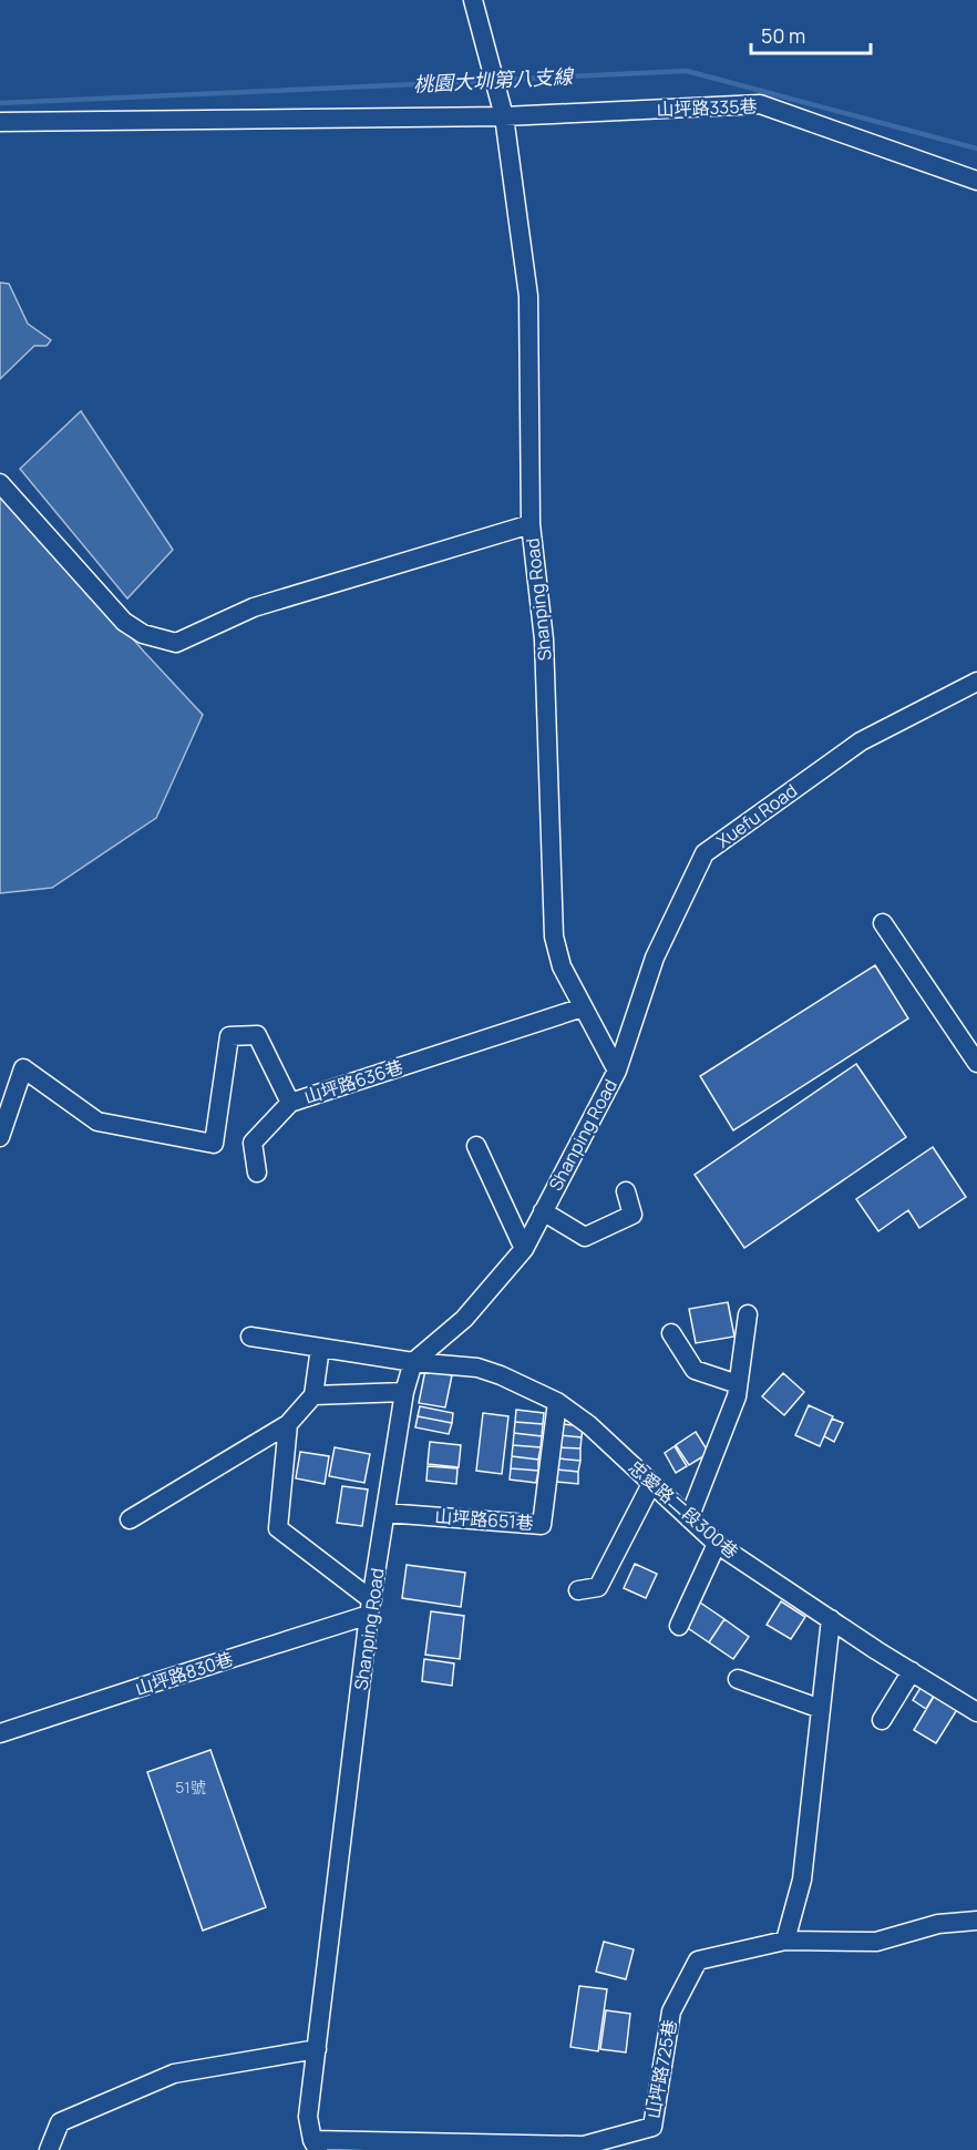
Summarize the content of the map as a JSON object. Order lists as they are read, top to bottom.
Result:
{
  "streets": {
    "street": [
      "山坪路335巷",
      "Shanping Road",
      "Xuefu Road",
      "山坪路636巷",
      "忠愛路二段300巷",
      "山坪路651巷",
      "山坪路830巷",
      "山坪路725巷"
    ]
  },
  "crossings": [
    ["山坪路335巷", "Shanping Road"],
    ["Shanping Road", "Xuefu Road"],
    ["Shanping Road", "山坪路636巷"],
    ["Shanping Road", "忠愛路二段300巷"],
    ["Shanping Road", "山坪路651巷"],
    ["Shanping Road", "山坪路830巷"],
    ["Shanping Road", "山坪路725巷"],
    ["忠愛路二段300巷", "山坪路651巷"]
  ],
  "water": ["桃園大圳第八支線"],
  "house_numbers": ["51號"],
  "scale_bar": "50 m"
}
